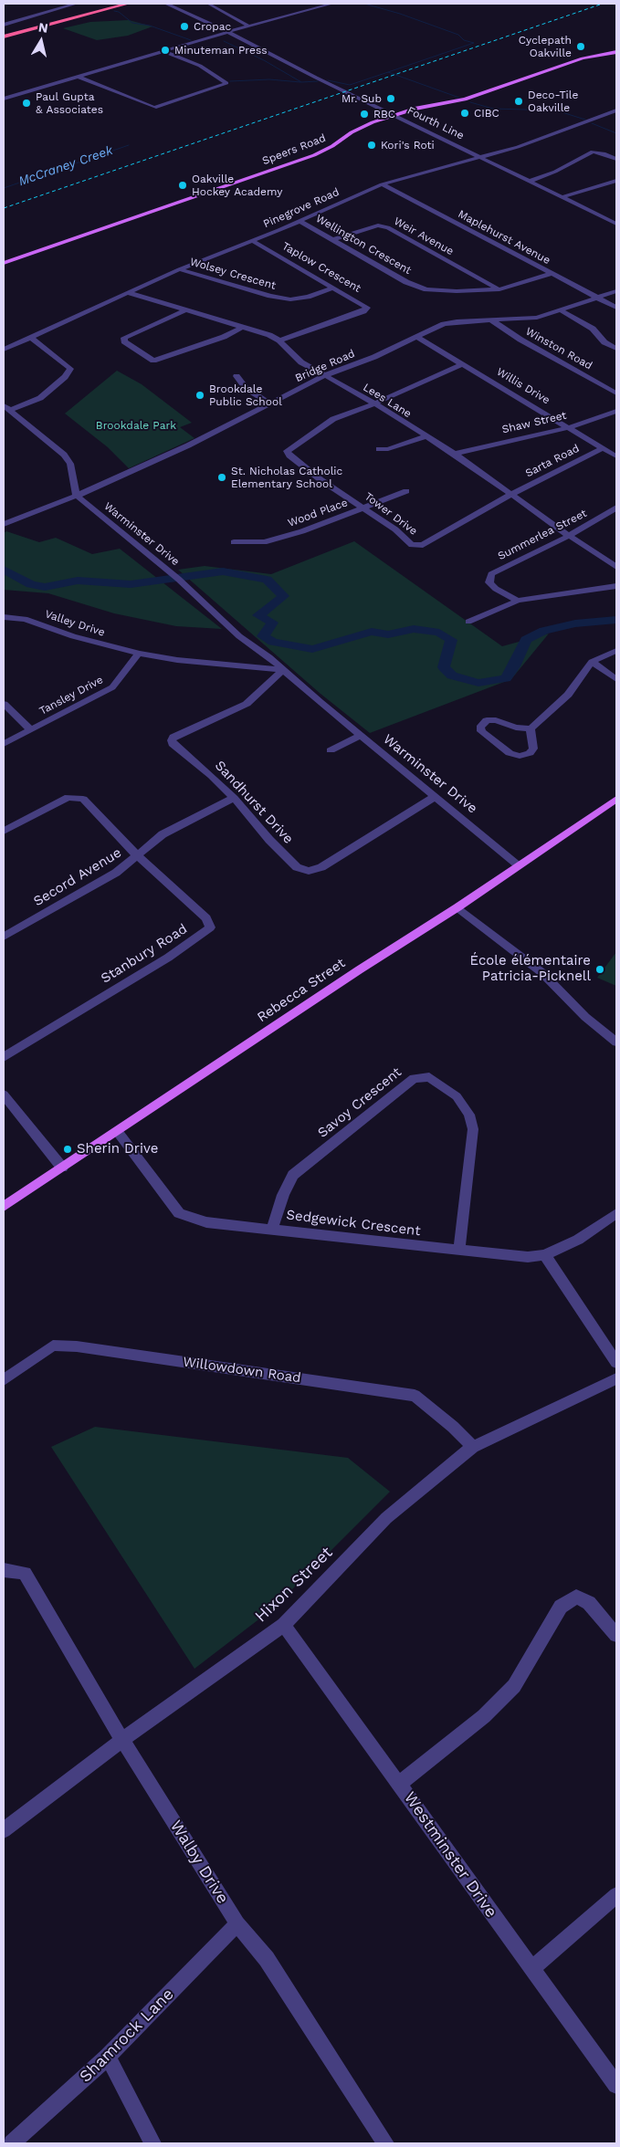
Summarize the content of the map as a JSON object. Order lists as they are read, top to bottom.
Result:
{
  "streets": {
    "main road": ["Speers Road", "Rebecca Street"],
    "street": [
      "Fourth Line",
      "Pinegrove Road",
      "Weir Avenue",
      "Maplehurst Avenue",
      "Wellington Crescent",
      "Taplow Crescent",
      "Wolsey Crescent",
      "Winston Road",
      "Bridge Road",
      "Willis Drive",
      "Lees Lane",
      "Shaw Street",
      "Sarta Road",
      "Wood Place",
      "Tower Drive",
      "Warminster Drive",
      "Summerlea Street",
      "Valley Drive",
      "Tansley Drive",
      "Sandhurst Drive",
      "Secord Avenue",
      "Stanbury Road",
      "Savoy Crescent",
      "Sedgewick Crescent",
      "Willowdown Road",
      "Hixon Street",
      "Westminster Drive",
      "Walby Drive",
      "Shamrock Lane"
    ]
  },
  "crossings": [
    ["Fourth Line", "Speers Road"],
    ["Fourth Line", "Pinegrove Road"],
    ["Pinegrove Road", "Maplehurst Avenue"],
    ["Pinegrove Road", "Wellington Crescent"],
    ["Pinegrove Road", "Taplow Crescent"],
    ["Pinegrove Road", "Wolsey Crescent"],
    ["Pinegrove Road", "Lees Lane"],
    ["Weir Avenue", "Wellington Crescent"],
    ["Maplehurst Avenue", "Wellington Crescent"],
    ["Maplehurst Avenue", "Bridge Road"],
    ["Taplow Crescent", "Wolsey Crescent"],
    ["Taplow Crescent", "Lees Lane"],
    ["Winston Road", "Bridge Road"],
    ["Bridge Road", "Willis Drive"],
    ["Bridge Road", "Lees Lane"],
    ["Bridge Road", "Warminster Drive"],
    ["Willis Drive", "Shaw Street"],
    ["Willis Drive", "Sarta Road"],
    ["Lees Lane", "Shaw Street"],
    ["Lees Lane", "Sarta Road"],
    ["Lees Lane", "Tower Drive"],
    ["Lees Lane", "Summerlea Street"],
    ["Sarta Road", "Tower Drive"],
    ["Wood Place", "Tower Drive"],
    ["Warminster Drive", "Sandhurst Drive"],
    ["Warminster Drive", "Rebecca Street"],
    ["Valley Drive", "Tansley Drive"],
    ["Sandhurst Drive", "Secord Avenue"],
    ["Secord Avenue", "Stanbury Road"],
    ["Rebecca Street", "Sedgewick Crescent"],
    ["Savoy Crescent", "Sedgewick Crescent"],
    ["Willowdown Road", "Hixon Street"],
    ["Hixon Street", "Westminster Drive"],
    ["Hixon Street", "Walby Drive"],
    ["Walby Drive", "Shamrock Lane"]
  ],
  "water": ["McCraney Creek"],
  "parks": ["Brookdale Park"],
  "places": [
    "Cropac",
    "Cyclepath Oakville",
    "Minuteman Press",
    "Mr. Sub",
    "Deco-Tile Oakville",
    "Paul Gupta & Associates",
    "CIBC",
    "RBC",
    "Kori's Roti",
    "Oakville Hockey Academy",
    "Brookdale Public School",
    "St. Nicholas Catholic Elementary School",
    "École élémentaire Patricia-Picknell",
    "Sherin Drive"
  ],
  "north": "top"
}
